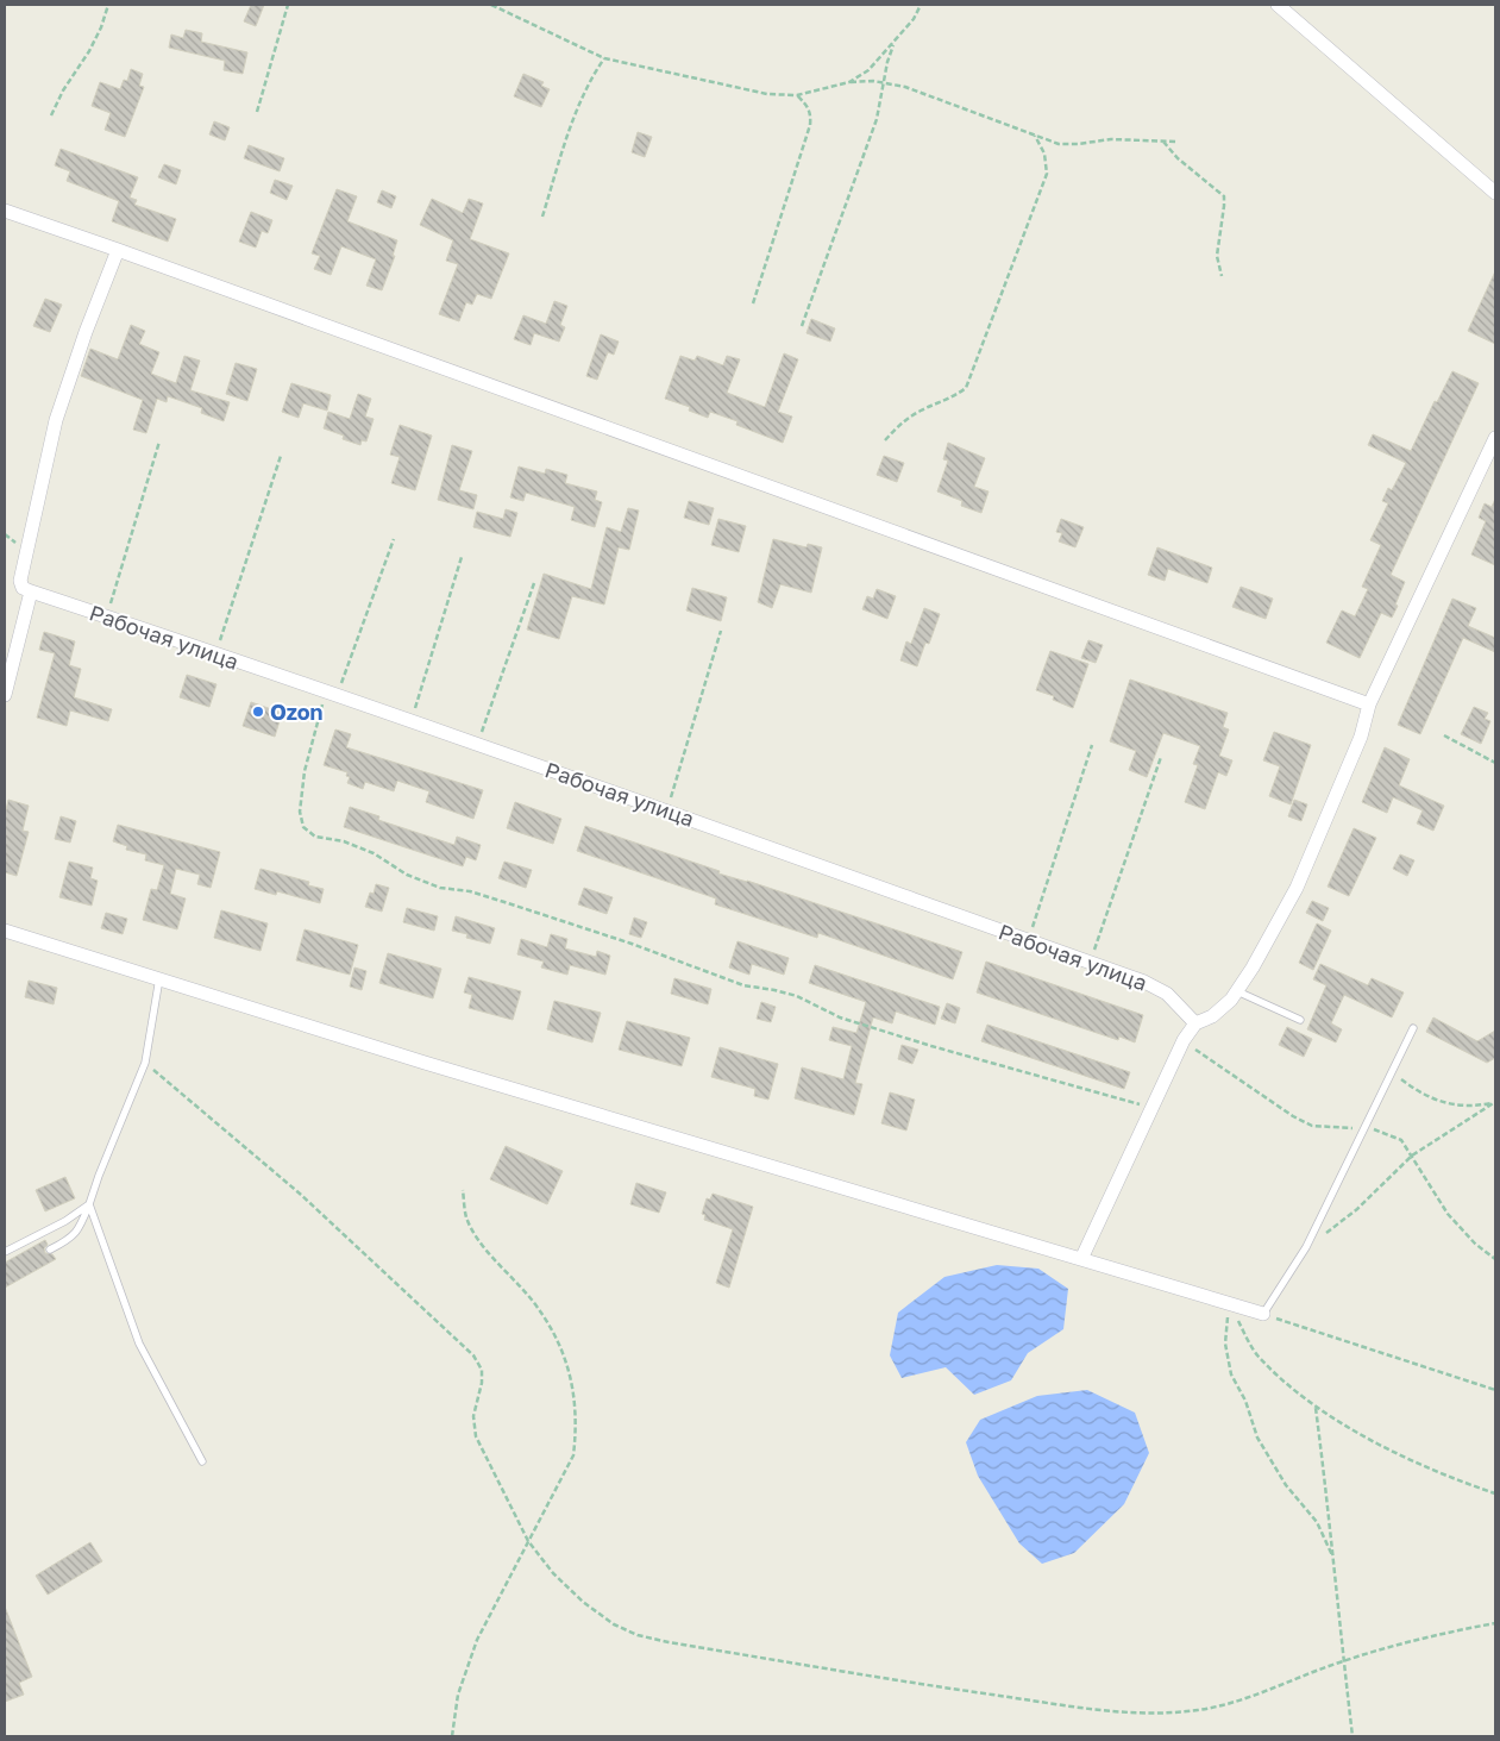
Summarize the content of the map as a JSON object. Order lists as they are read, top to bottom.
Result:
{
  "streets": {
    "street": ["Рабочая улица"]
  },
  "places": ["Ozon"]
}
